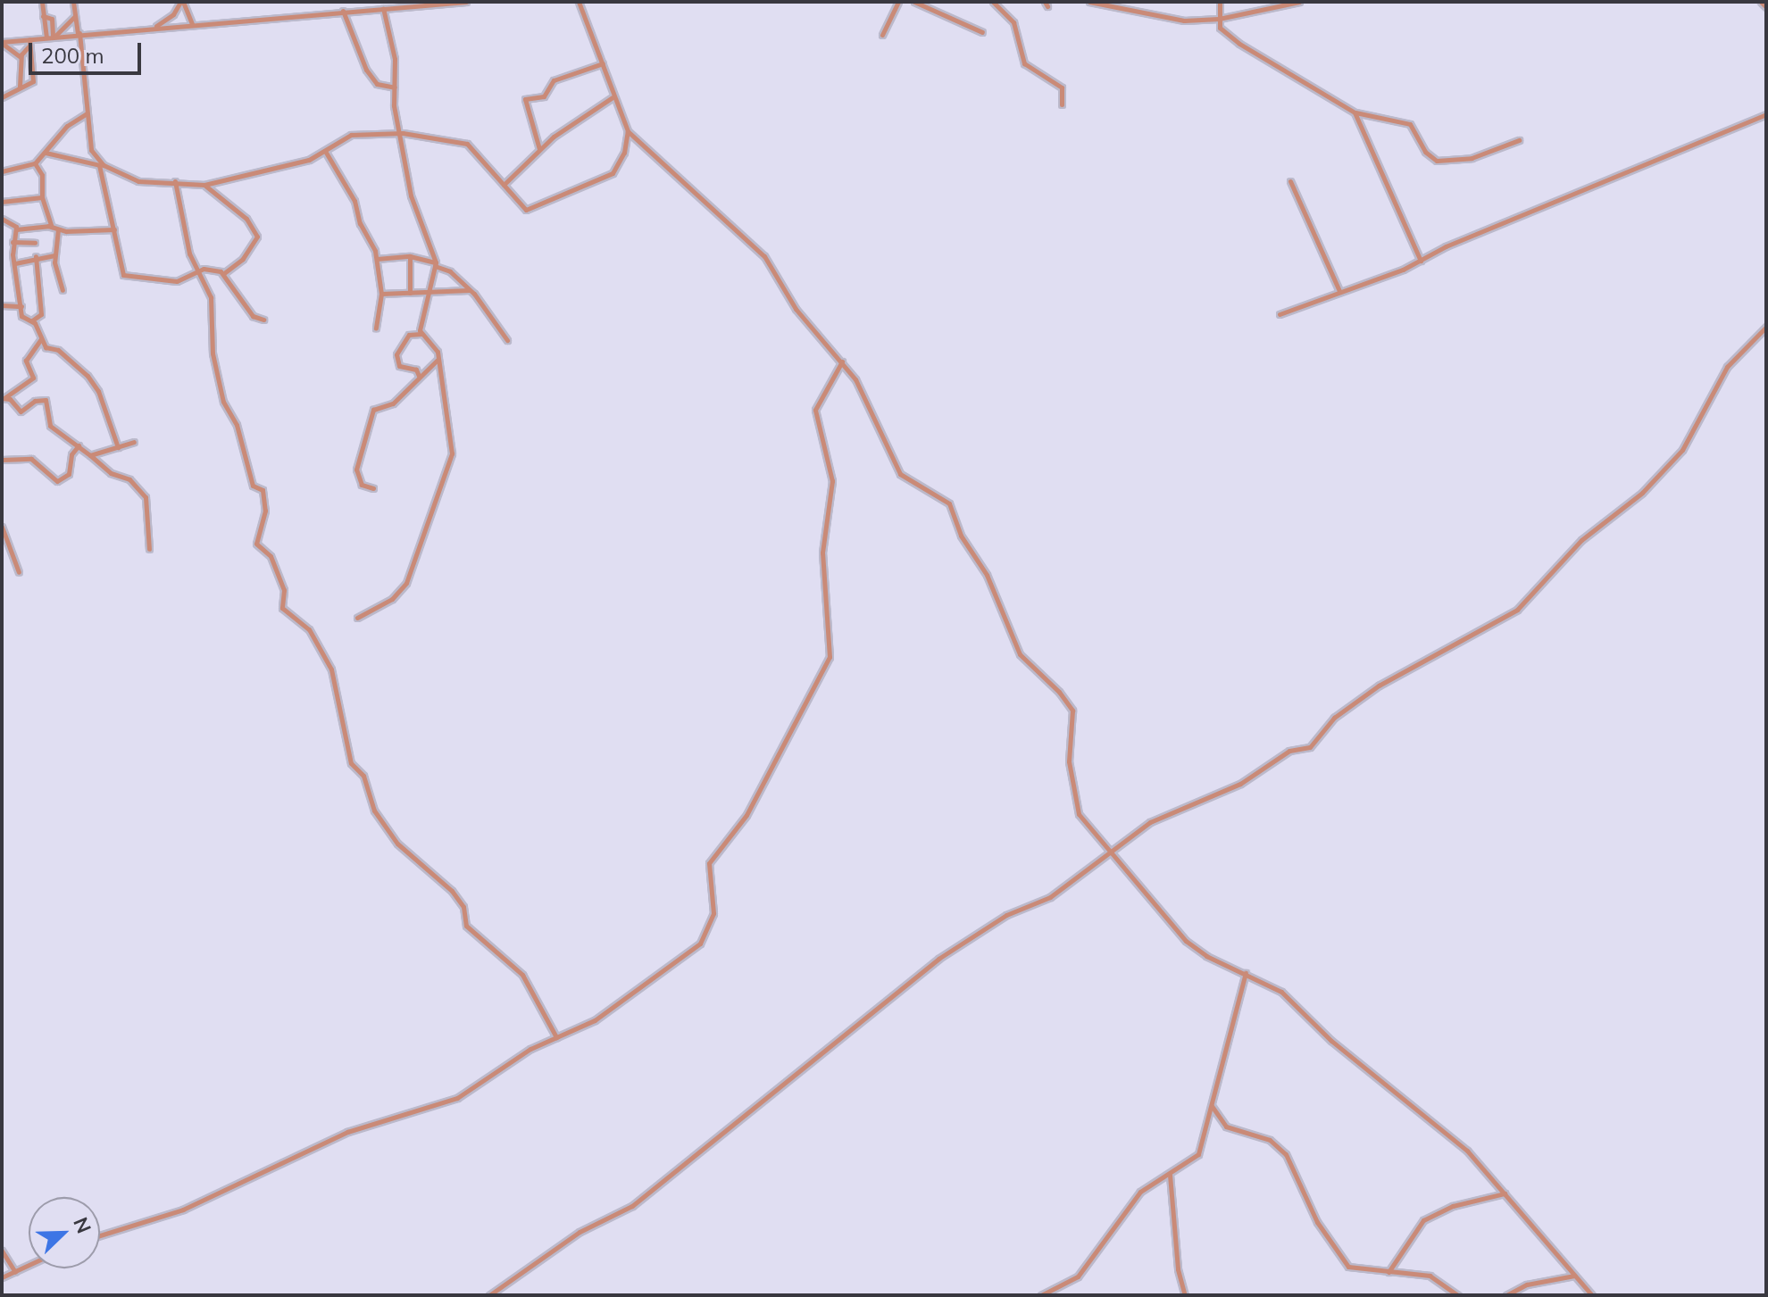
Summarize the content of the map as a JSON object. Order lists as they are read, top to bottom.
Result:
{
  "scale_bar": "200 m",
  "north": "top right"
}
